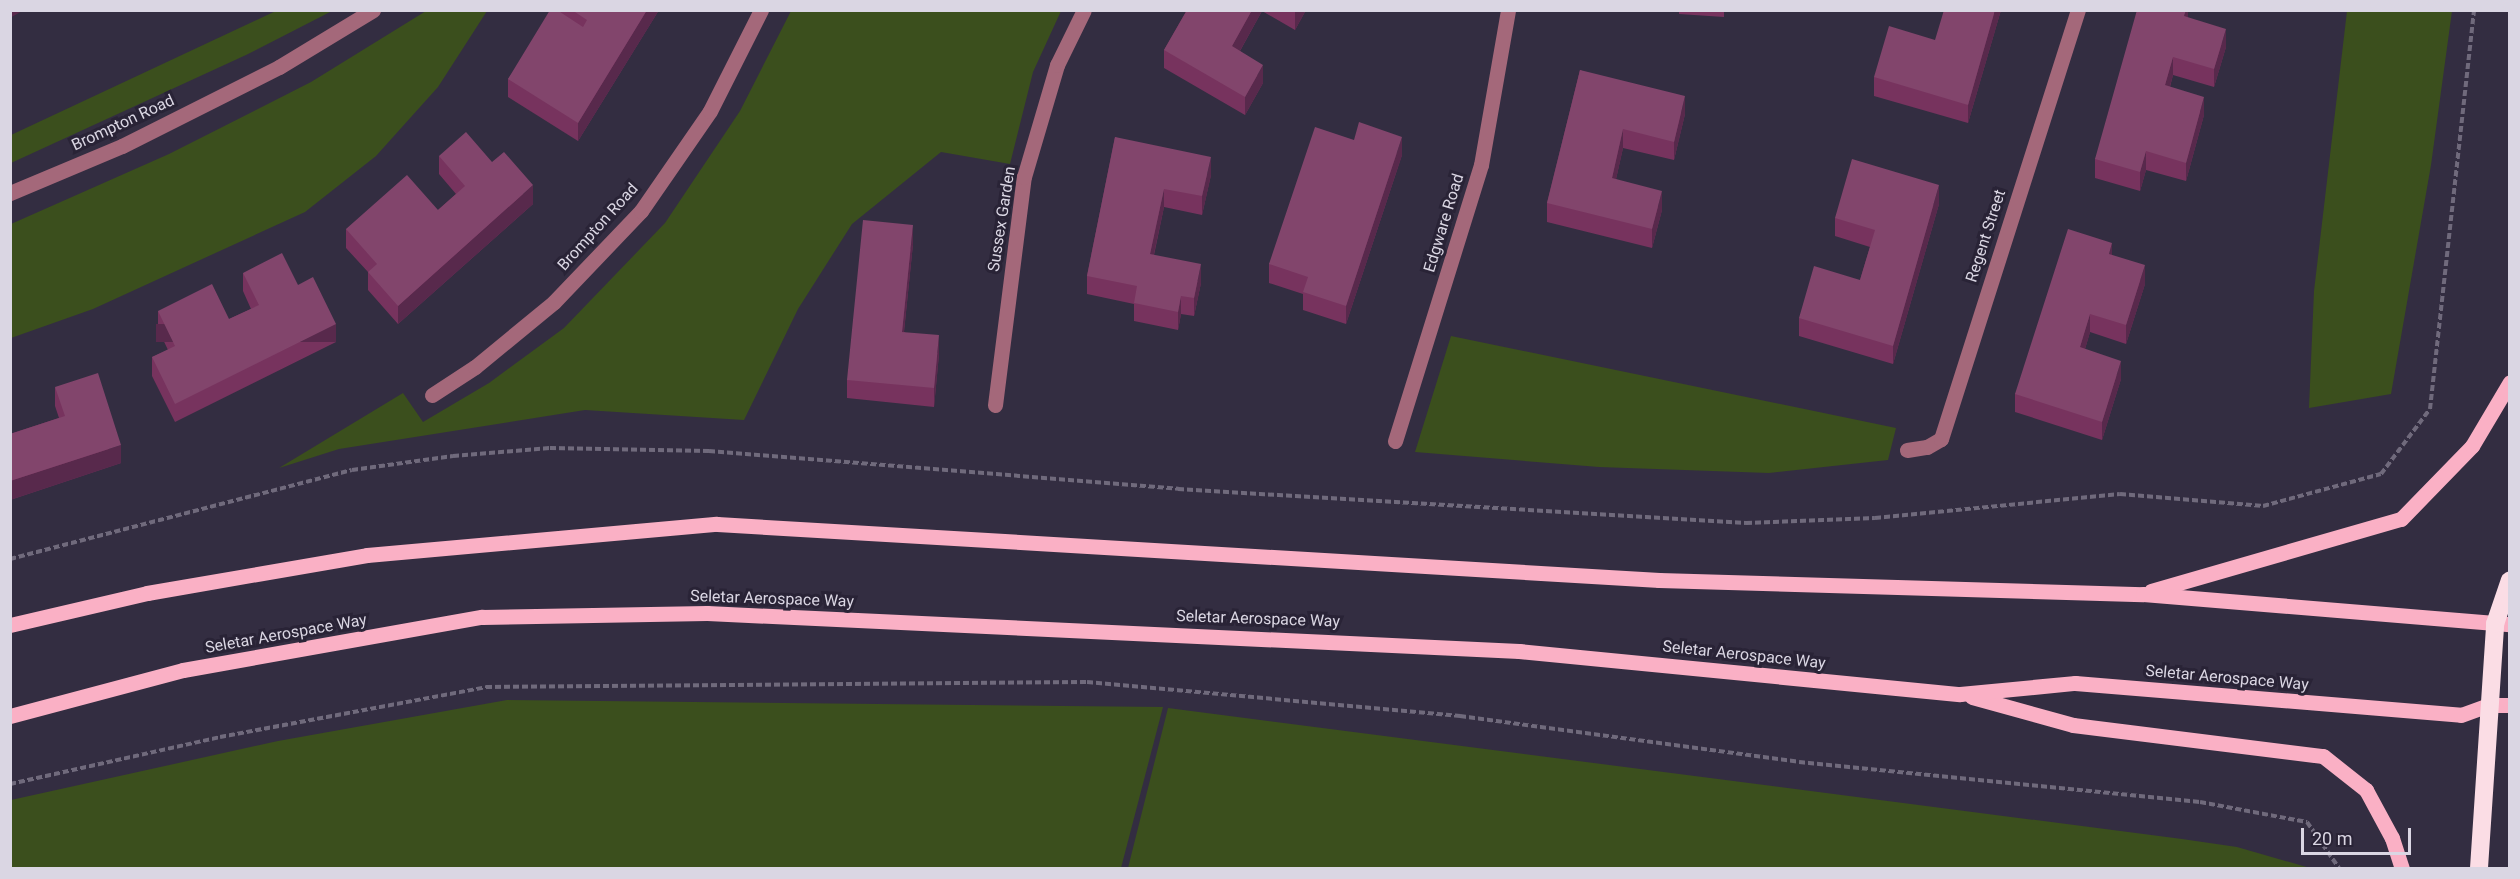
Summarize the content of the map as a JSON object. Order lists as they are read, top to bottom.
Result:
{
  "streets": {
    "main road": ["Seletar Aerospace Way"],
    "street": [
      "Brompton Road",
      "Sussex Garden",
      "Edgware Road",
      "Regent Street"
    ]
  },
  "scale_bar": "20 m"
}
